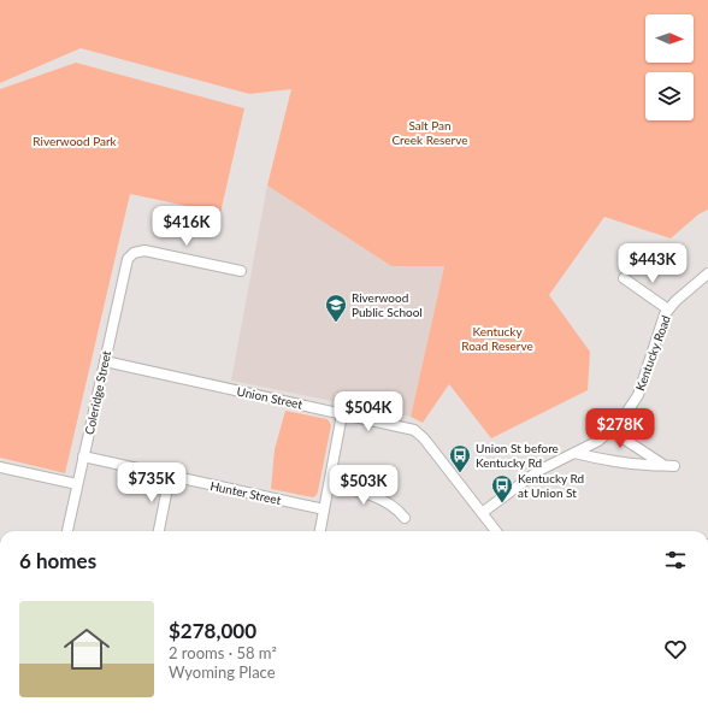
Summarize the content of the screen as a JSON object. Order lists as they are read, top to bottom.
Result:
{
  "streets": {
    "street": [
      "Kentucky Road",
      "Coleridge Street",
      "Union Street",
      "Hunter Street"
    ]
  },
  "crossings": [
    ["Kentucky Road", "Union Street"],
    ["Coleridge Street", "Union Street"],
    ["Coleridge Street", "Hunter Street"]
  ],
  "parks": ["Salt Pan Creek Reserve", "Riverwood Park", "Kentucky Road Reserve"],
  "places": {
    "school or university": ["Riverwood Public School"],
    "bus stop": ["Union St before Kentucky Rd", "Kentucky Rd at Union St"]
  },
  "north": "right",
  "page": {
    "price": [
      "$416K",
      "$443K",
      "$504K",
      "$278K",
      "$735K",
      "$503K"
    ],
    "heading": "6 homes",
    "list": [
      {
        "name": "$278,000",
        "note": "2 rooms · 58 m² · Wyoming Place"
      }
    ]
  }
}
